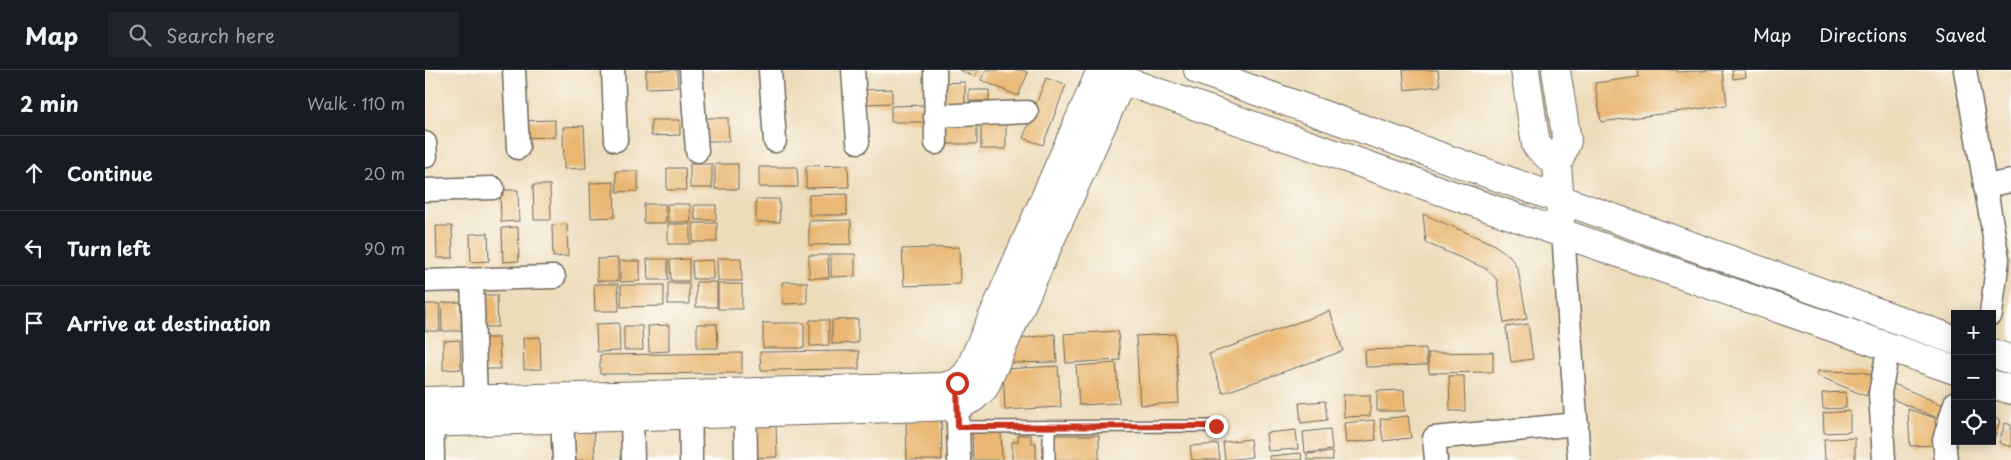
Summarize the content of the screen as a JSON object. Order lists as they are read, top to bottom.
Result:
{
  "page": {
    "header": "Map",
    "search": "Search here",
    "nav": ["Map", "Directions", "Saved"],
    "heading": ["2 min", "Walk · 110 m"],
    "list": [
      ["Continue", "20 m"],
      ["Turn left", "90 m"],
      "Arrive at destination"
    ],
    "map_buttons": ["+", "−"]
  }
}
